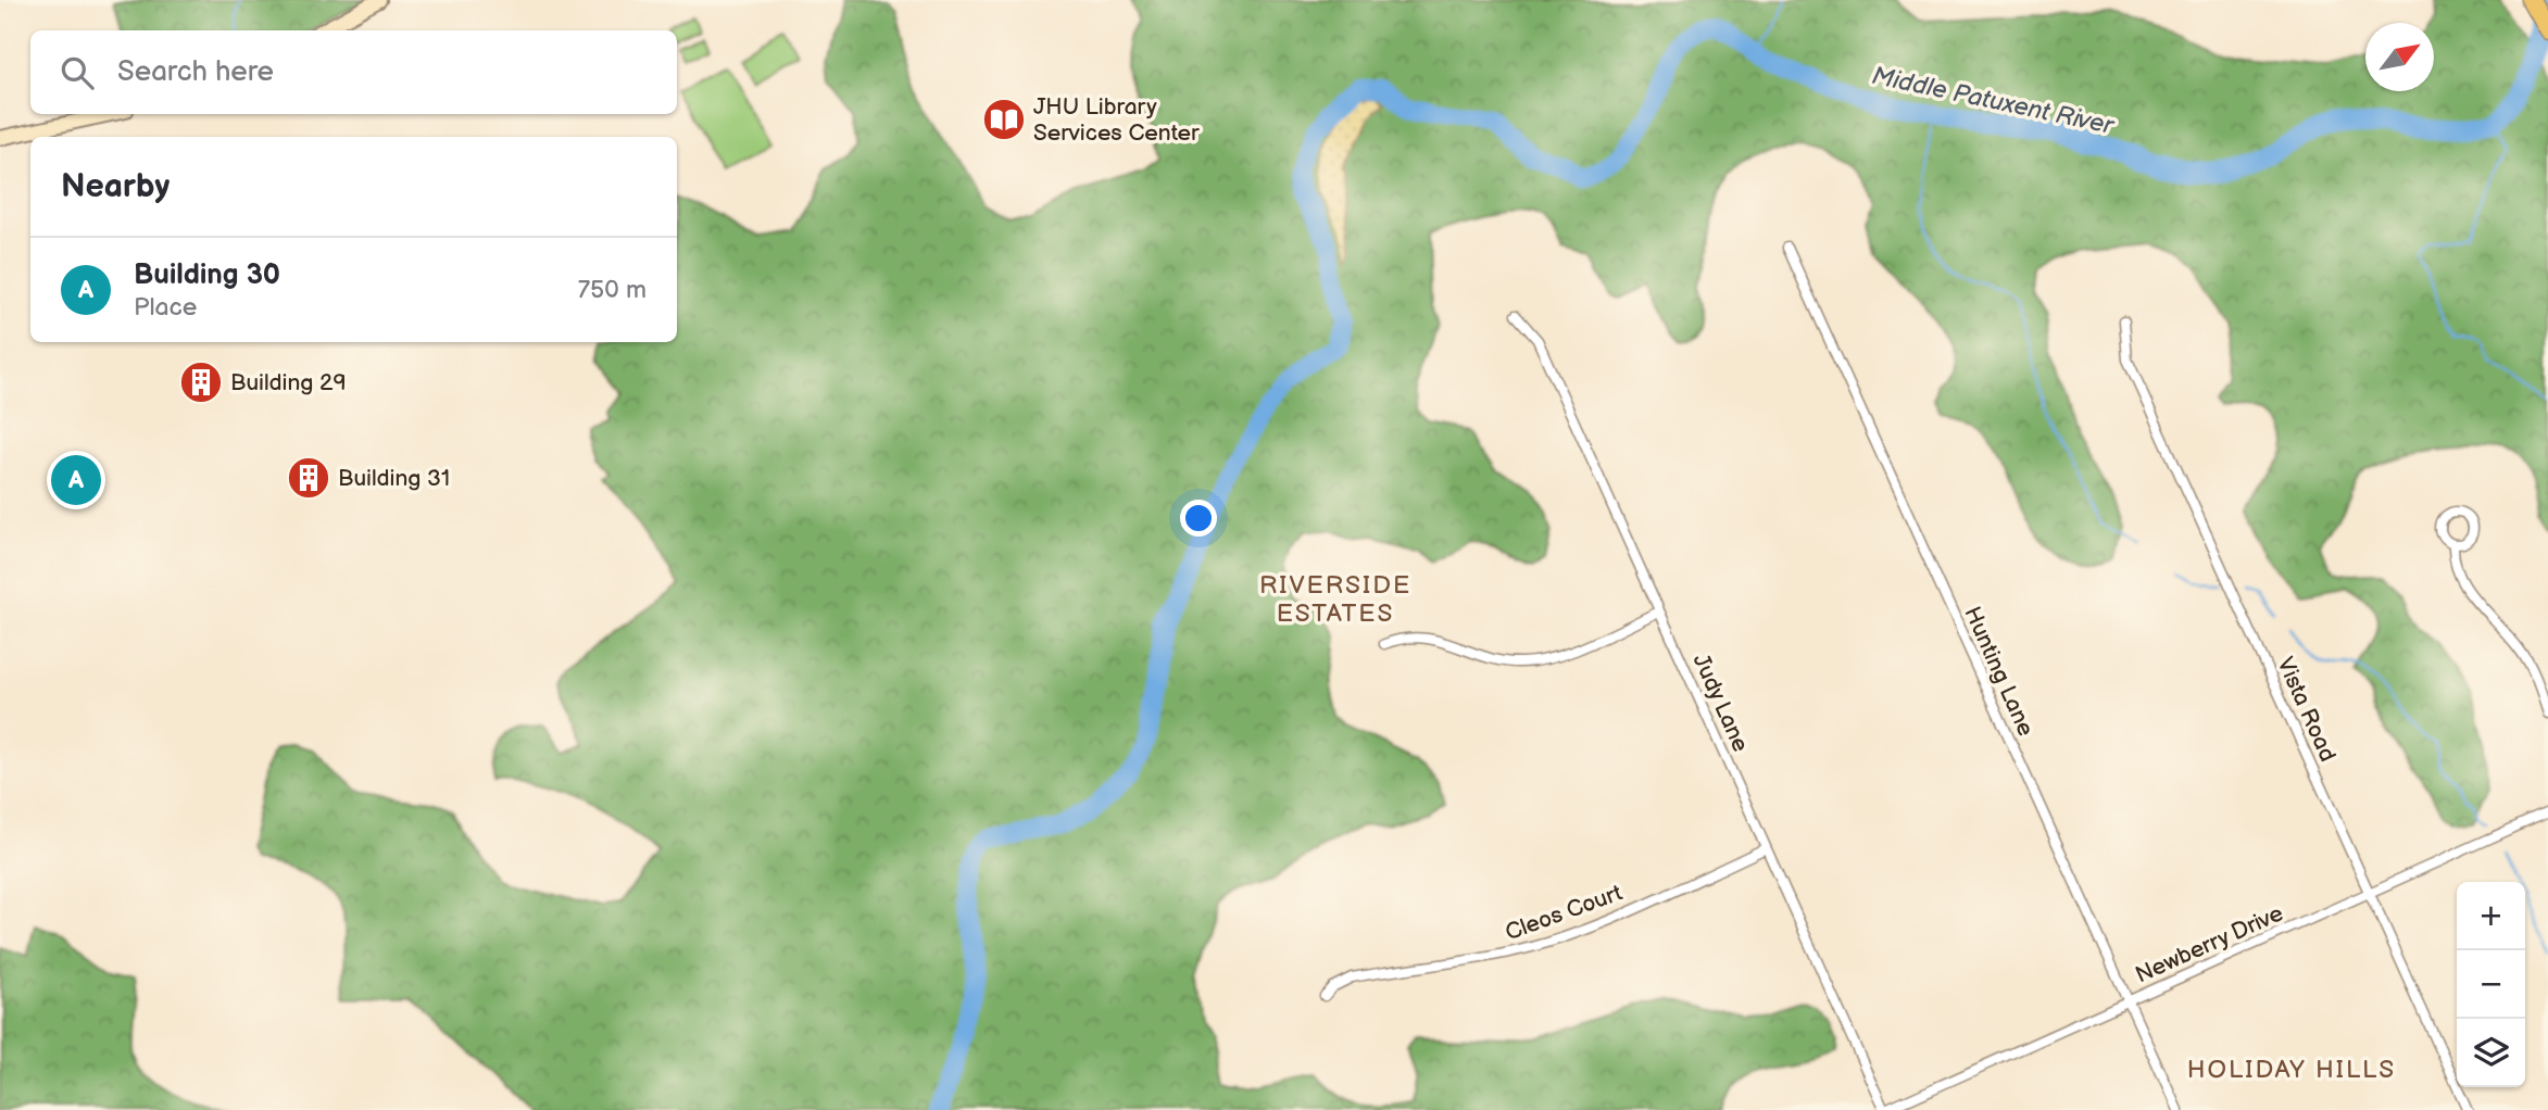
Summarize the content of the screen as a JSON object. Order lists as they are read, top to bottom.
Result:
{
  "streets": {
    "street": [
      "Hunting Lane",
      "Judy Lane",
      "Vista Road",
      "Cleos Court",
      "Newberry Drive"
    ]
  },
  "crossings": [
    ["Hunting Lane", "Newberry Drive"],
    ["Judy Lane", "Cleos Court"],
    ["Judy Lane", "Newberry Drive"],
    ["Vista Road", "Newberry Drive"]
  ],
  "districts": ["RIVERSIDE ESTATES", "HOLIDAY HILLS"],
  "water": ["Middle Patuxent River"],
  "places": {
    "library": ["JHU Library Services Center"],
    "building": ["Building 29", "Building 31"]
  },
  "north": "top right",
  "page": {
    "search": "Search here",
    "heading": "Nearby",
    "list": [
      {
        "mark": "A",
        "name": "Building 30",
        "note": "Place",
        "value": "750 m"
      }
    ],
    "pins": "A",
    "map_buttons": ["+", "−"]
  }
}
